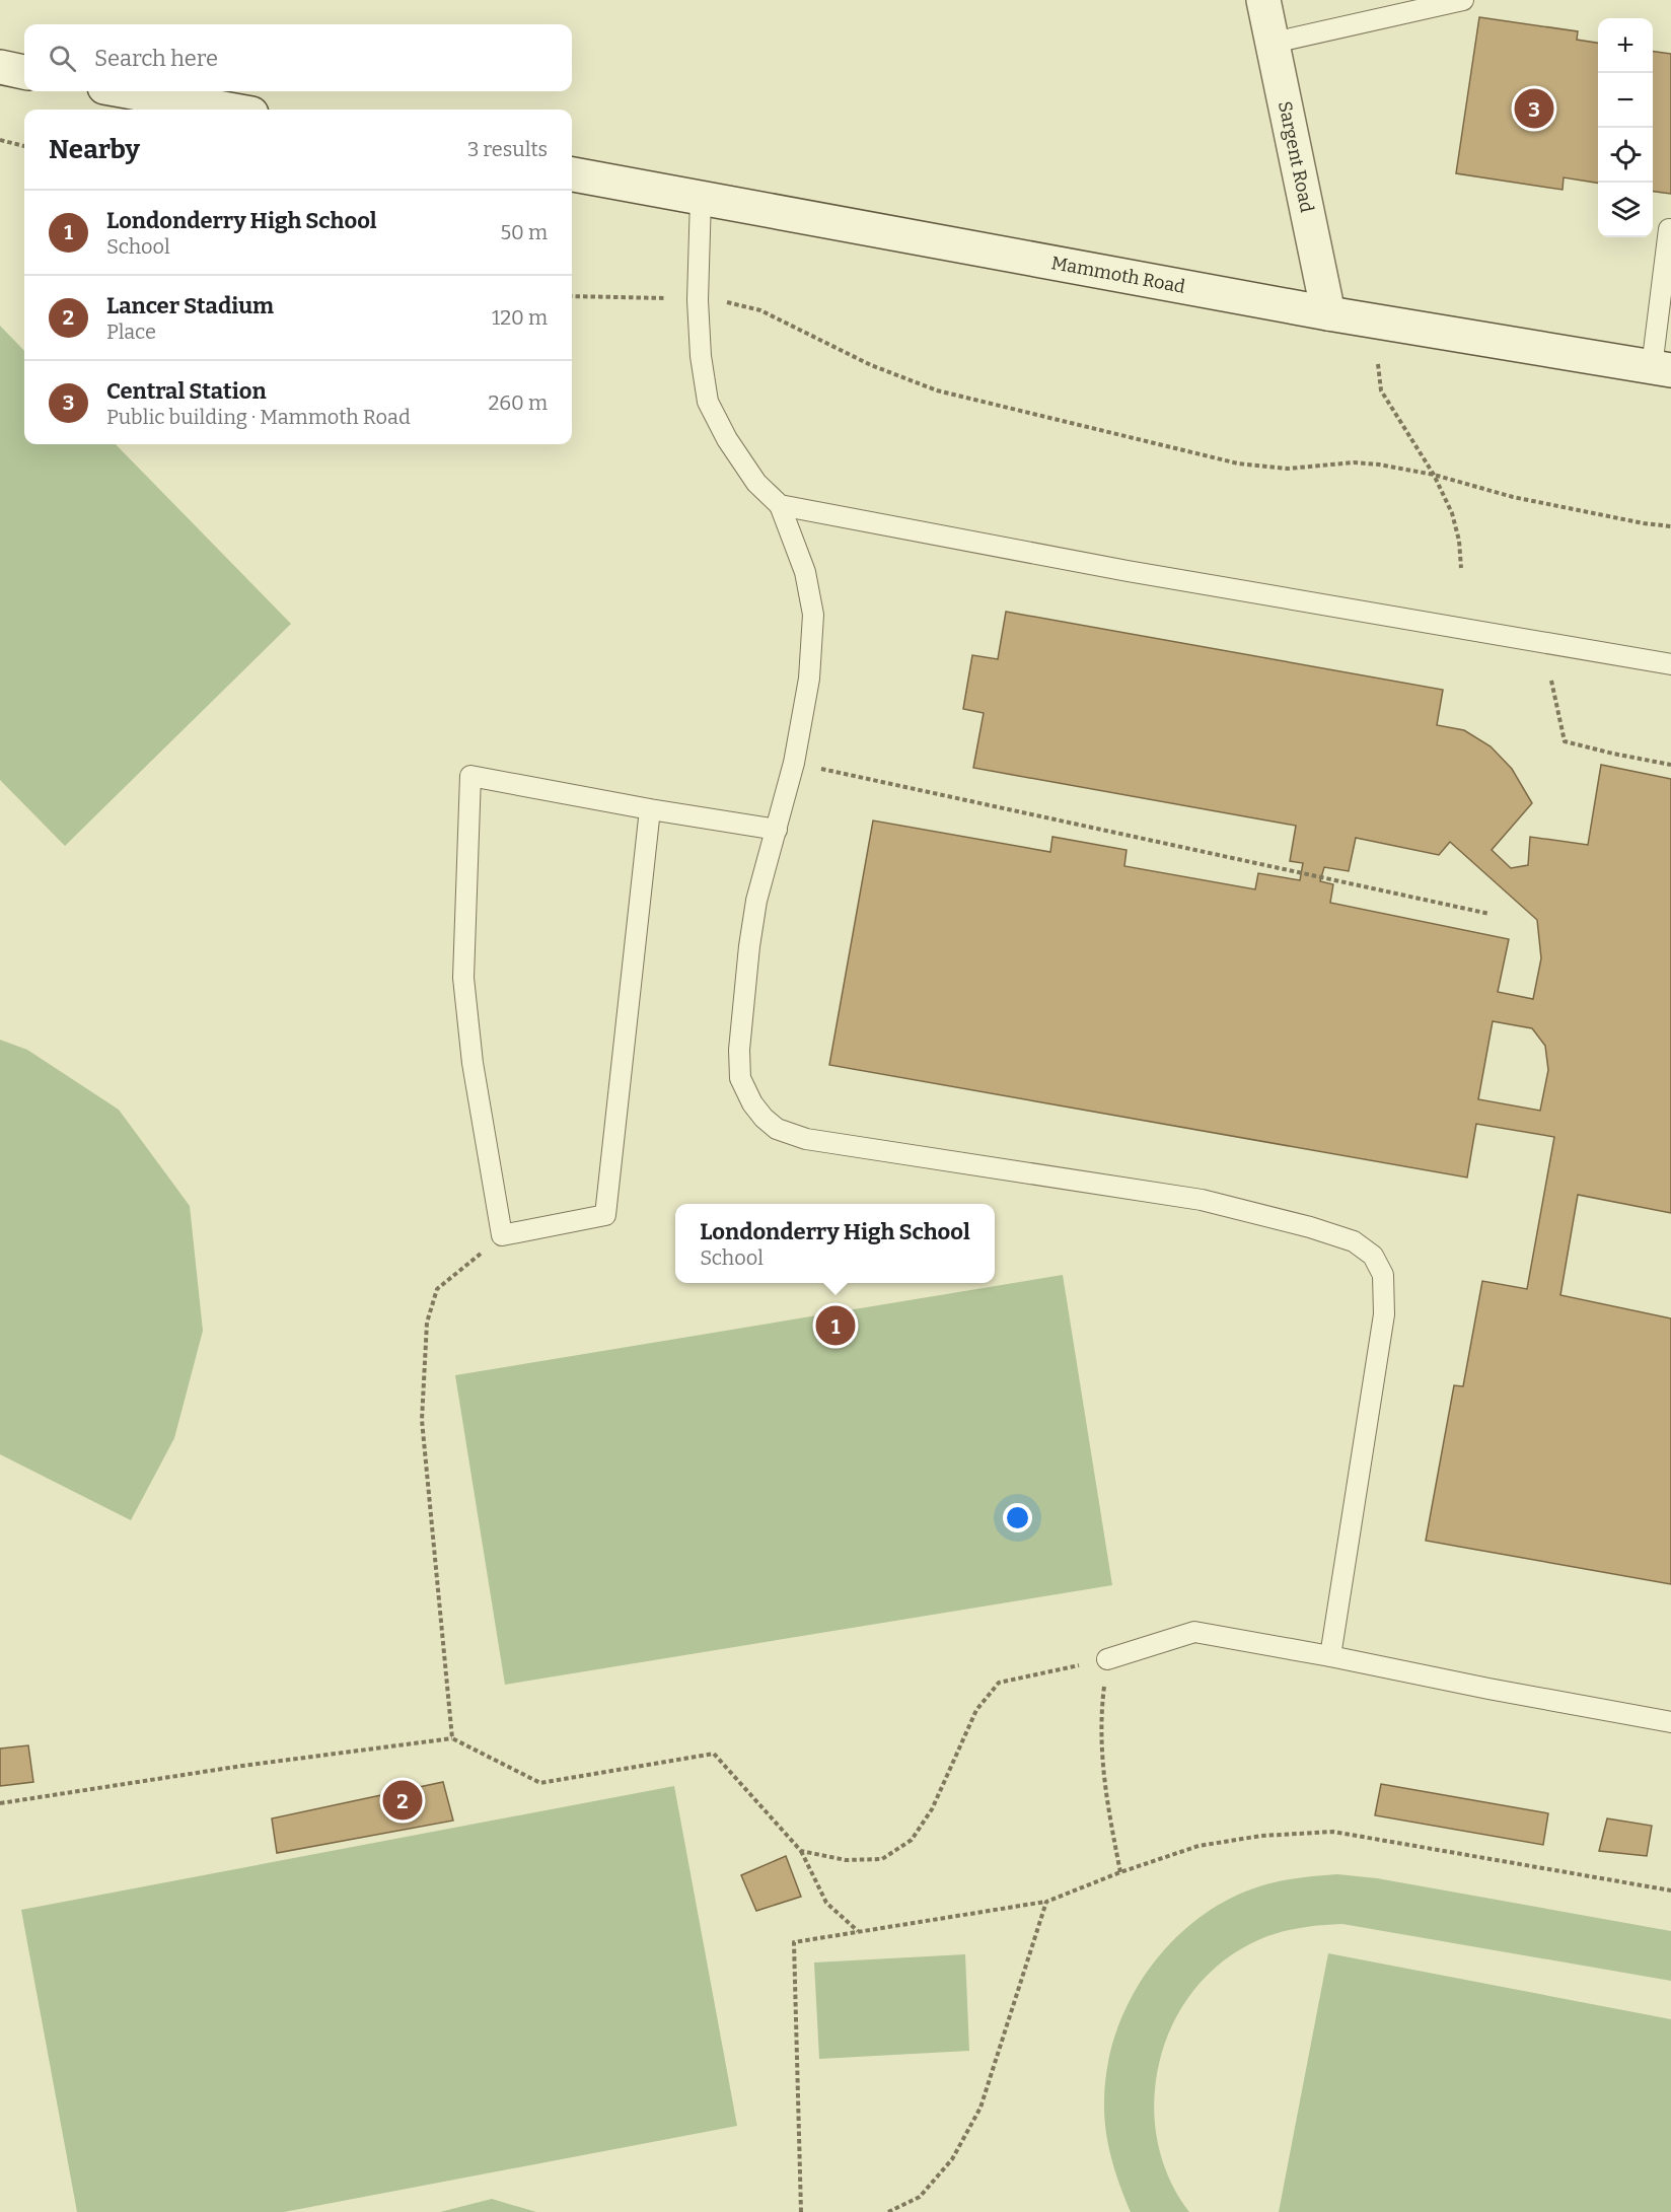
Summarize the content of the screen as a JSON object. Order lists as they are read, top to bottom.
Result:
{
  "streets": {
    "main road": ["Sargent Road", "Mammoth Road"]
  },
  "crossings": [
    ["Sargent Road", "Mammoth Road"]
  ],
  "page": {
    "map_buttons": ["+", "−"],
    "search": "Search here",
    "pins": ["3", "1", "2"],
    "heading": ["Nearby", "3 results"],
    "list": [
      {
        "mark": "1",
        "name": "Londonderry High School",
        "note": "School",
        "value": "50 m"
      },
      {
        "mark": "2",
        "name": "Lancer Stadium",
        "note": "Place",
        "value": "120 m"
      },
      {
        "mark": "3",
        "name": "Central Station",
        "note": "Public building · Mammoth Road",
        "value": "260 m"
      }
    ],
    "popup": ["Londonderry High School", "School"]
  }
}
